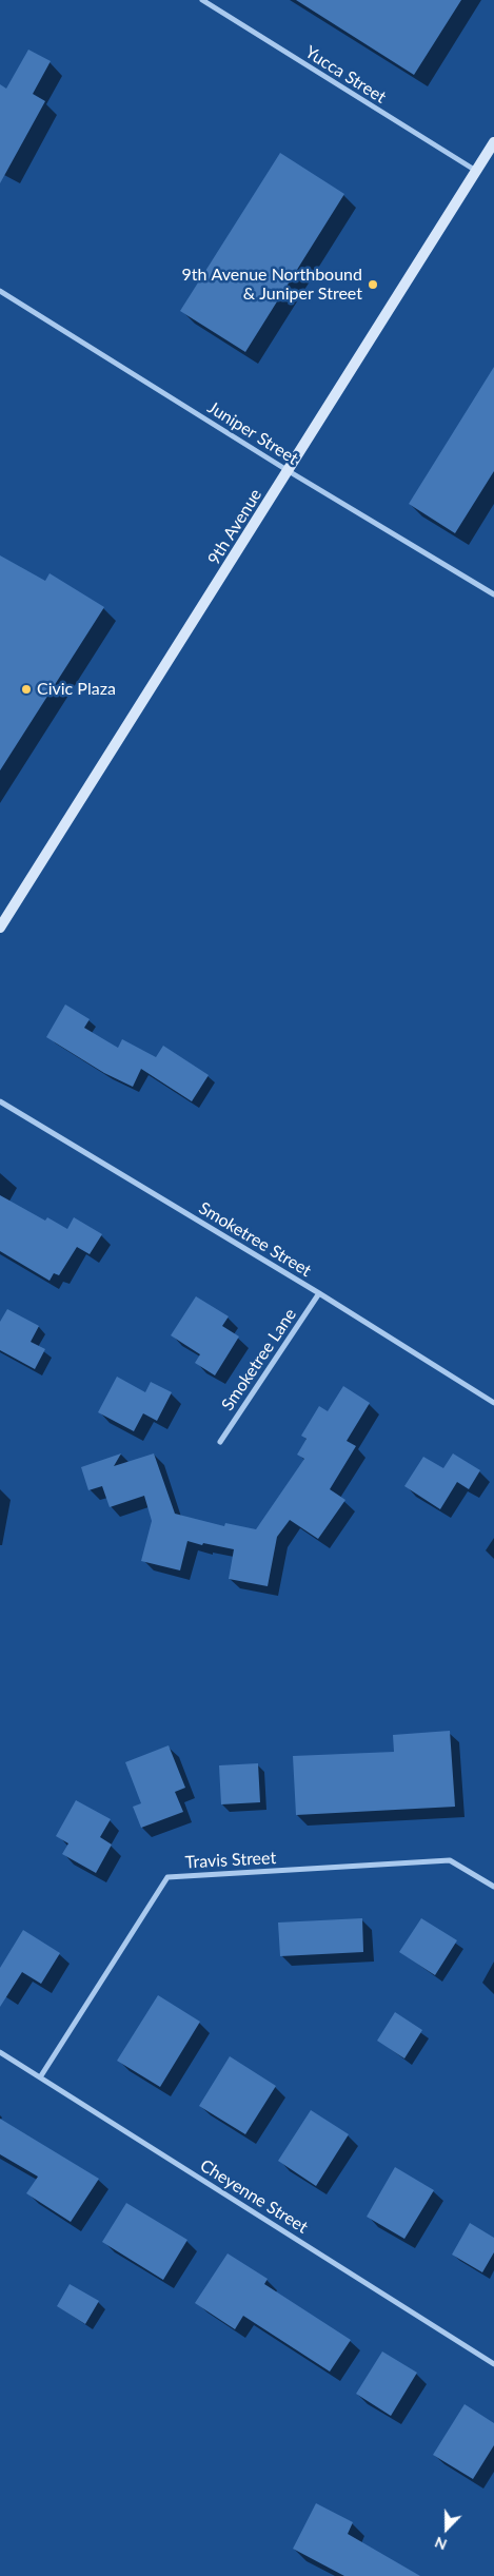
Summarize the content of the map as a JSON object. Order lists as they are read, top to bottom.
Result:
{
  "streets": {
    "street": [
      "Yucca Street",
      "Juniper Street",
      "9th Avenue",
      "Smoketree Street",
      "Smoketree Lane",
      "Travis Street",
      "Cheyenne Street"
    ]
  },
  "crossings": [
    ["Yucca Street", "9th Avenue"],
    ["Juniper Street", "9th Avenue"],
    ["Smoketree Street", "Smoketree Lane"],
    ["Travis Street", "Cheyenne Street"]
  ],
  "places": ["9th Avenue Northbound & Juniper Street", "Civic Plaza"],
  "north": "bottom"
}
